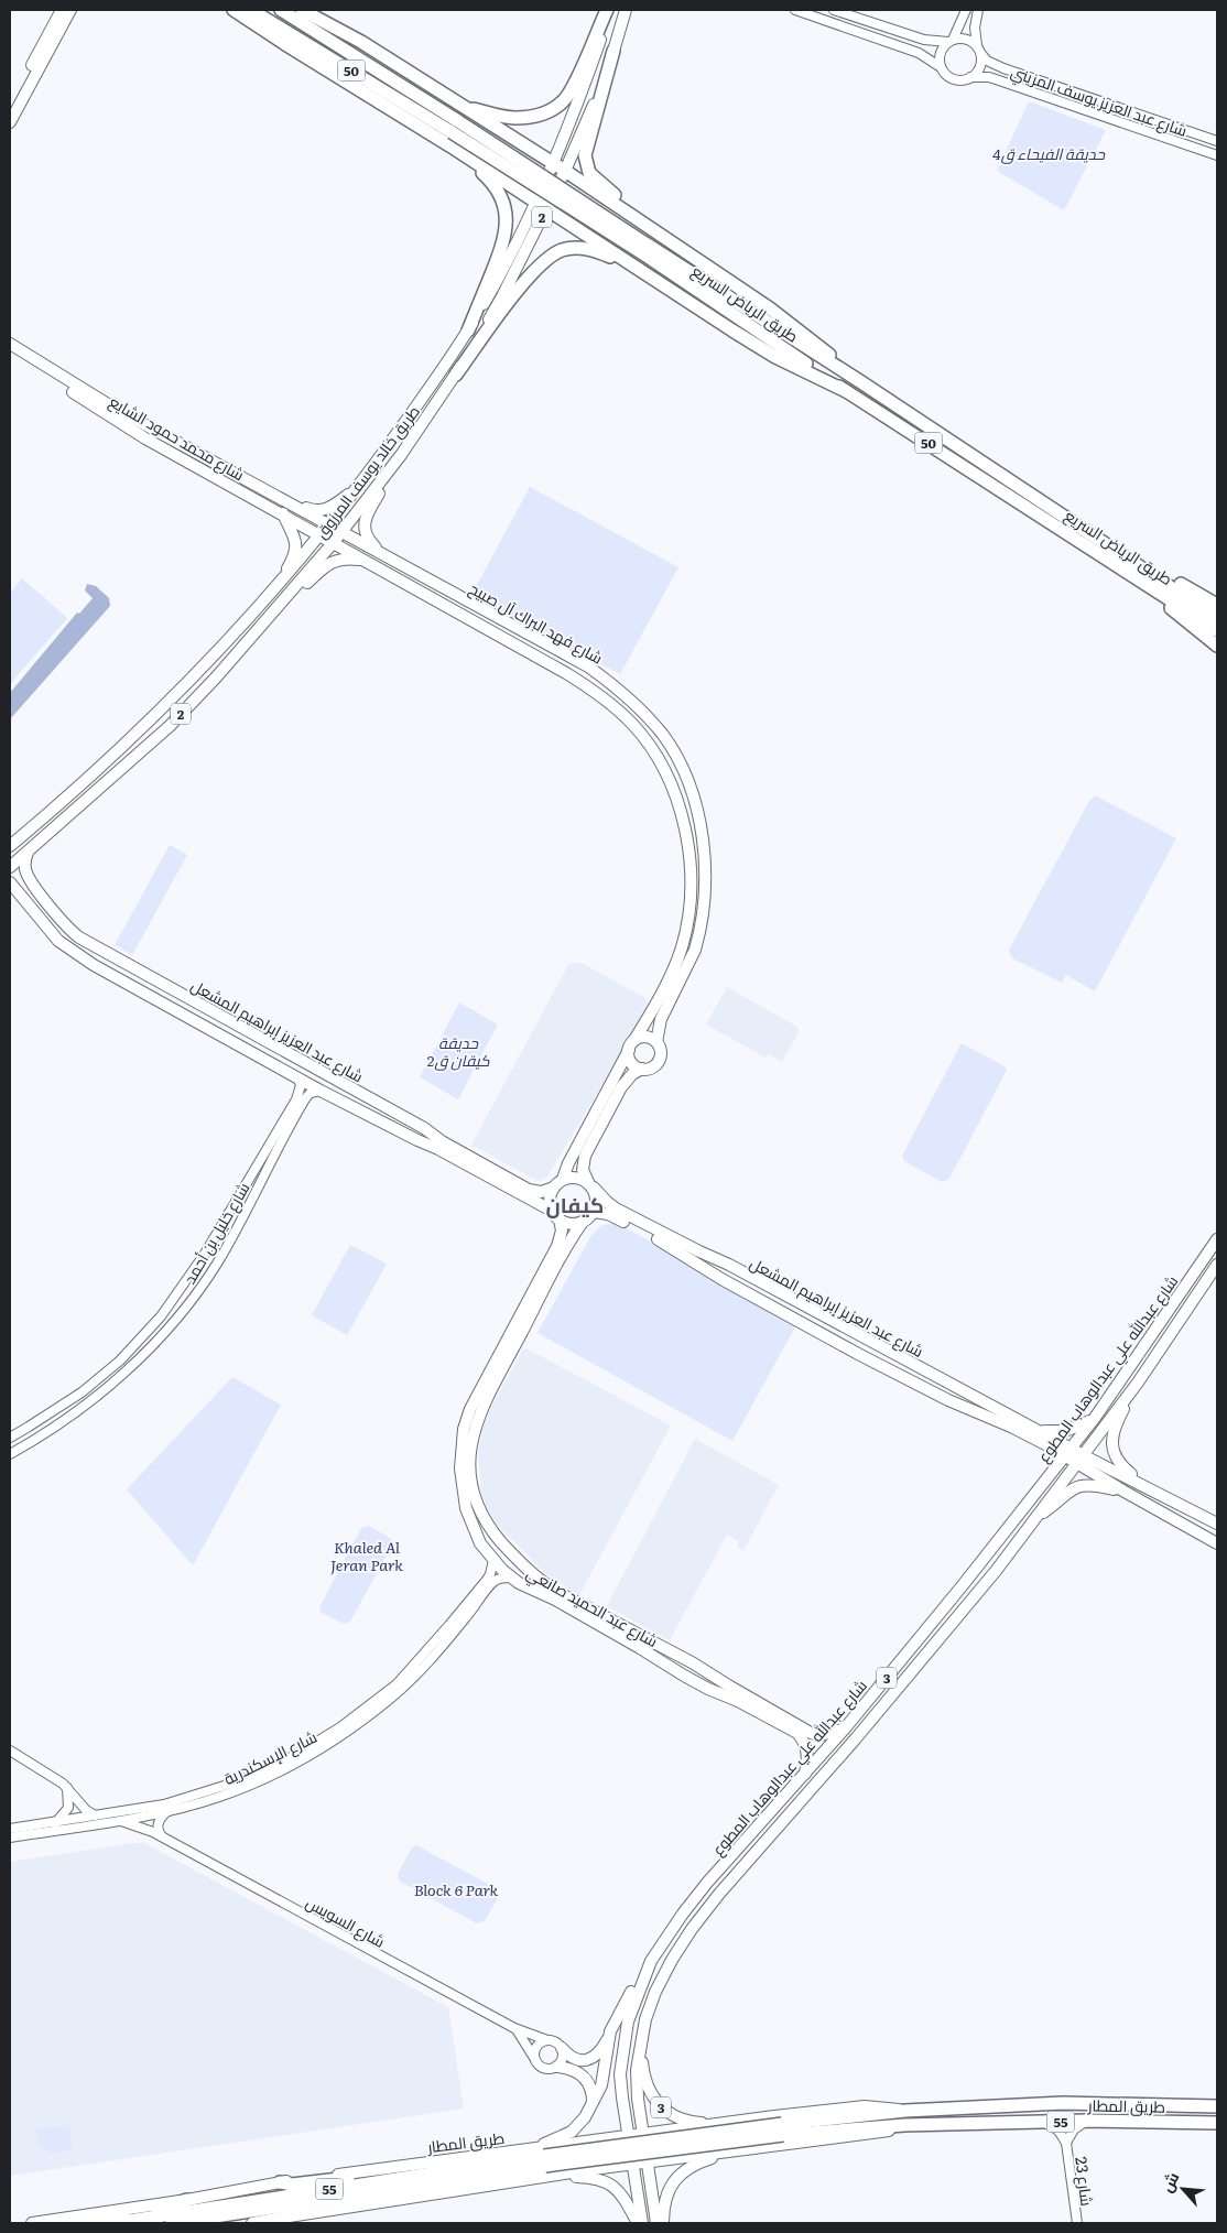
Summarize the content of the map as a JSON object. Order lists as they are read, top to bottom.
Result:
{
  "streets": {
    "highway": [
      "50",
      "طريق الرياض السريع",
      "طريق المطار",
      "55"
    ],
    "main road": [
      "2",
      "شارع محمد حمود الشايع",
      "طريق خالد يوسف المرزوق",
      "شارع فهد البراك آل صبيح",
      "شارع عبد العزيز إبراهيم المشعل",
      "شارع عبدالله علي عبدالوهاب المطوع",
      "شارع عبد الحميد صانعي",
      "3"
    ],
    "street": [
      "شارع عبد العزيز يوسف المزيني",
      "شارع خليل بن أحمد",
      "شارع الإسكندرية",
      "شارع السويس",
      "شارع 23"
    ]
  },
  "crossings": [
    ["شارع محمد حمود الشايع", "طريق خالد يوسف المرزوق"],
    ["شارع محمد حمود الشايع", "شارع فهد البراك آل صبيح"],
    ["طريق خالد يوسف المرزوق", "شارع فهد البراك آل صبيح"],
    ["طريق خالد يوسف المرزوق", "شارع عبد العزيز إبراهيم المشعل"],
    ["شارع فهد البراك آل صبيح", "شارع عبد العزيز إبراهيم المشعل"],
    ["شارع فهد البراك آل صبيح", "شارع عبد الحميد صانعي"],
    ["شارع عبد العزيز إبراهيم المشعل", "شارع خليل بن أحمد"],
    ["شارع عبد العزيز إبراهيم المشعل", "شارع عبدالله علي عبدالوهاب المطوع"],
    ["شارع عبد العزيز إبراهيم المشعل", "شارع عبد الحميد صانعي"],
    ["شارع عبدالله علي عبدالوهاب المطوع", "3"],
    ["شارع عبدالله علي عبدالوهاب المطوع", "طريق المطار"],
    ["شارع عبد الحميد صانعي", "شارع الإسكندرية"],
    ["3", "طريق المطار"],
    ["شارع الإسكندرية", "شارع السويس"],
    ["طريق المطار", "شارع 23"]
  ],
  "districts": ["كيفان"],
  "parks": [
    "حديقة الفيحاء ق4",
    "حديقة كيقان ق2",
    "Khaled Al Jeran Park",
    "Block 6 Park"
  ],
  "north": "top left"
}
